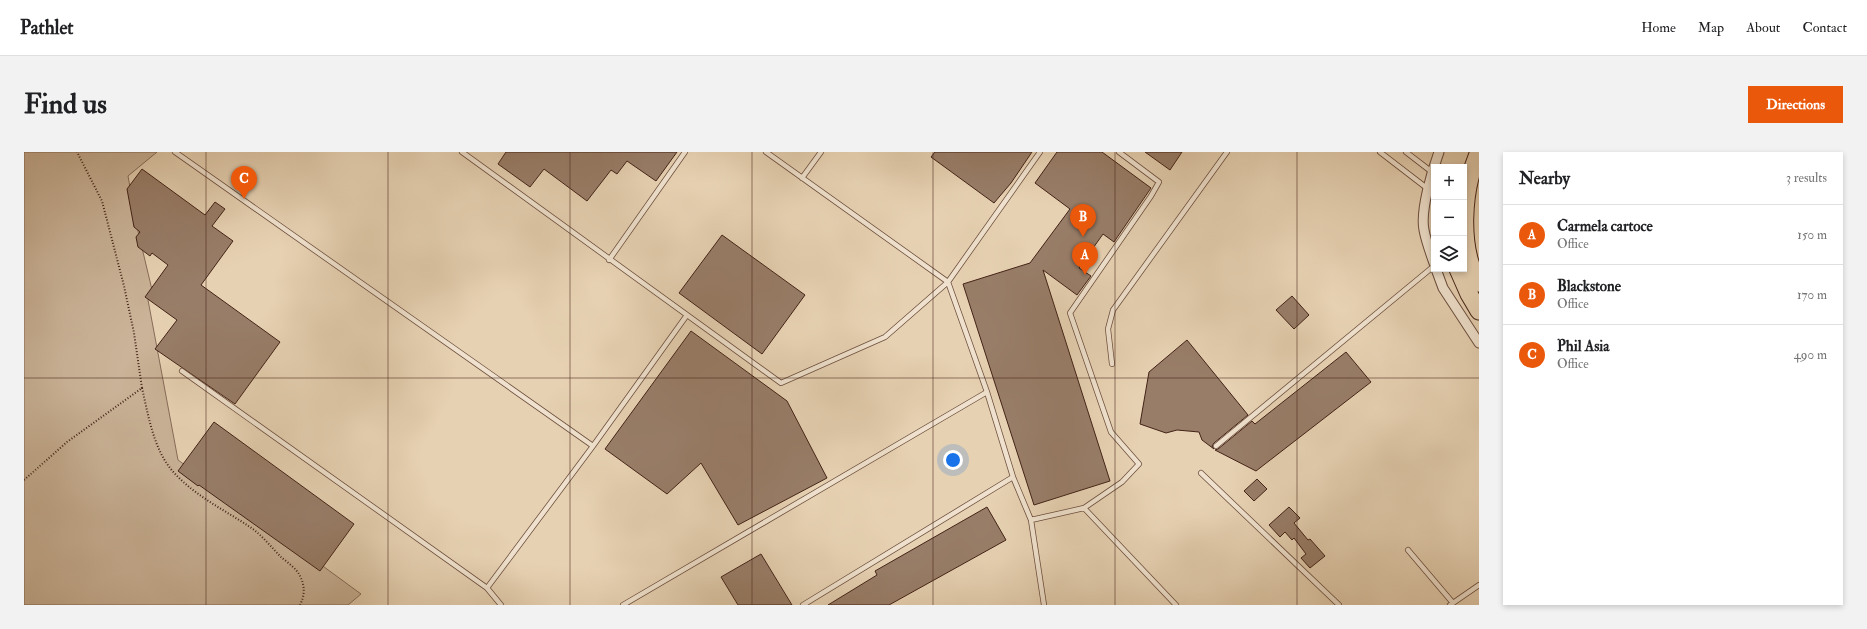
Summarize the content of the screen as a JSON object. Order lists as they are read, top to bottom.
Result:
{
  "page": {
    "header": "Pathlet",
    "nav": [
      "Home",
      "Map",
      "About",
      "Contact"
    ],
    "buttons": "Directions",
    "title": "Find us",
    "heading": ["Nearby", "3 results"],
    "map_buttons": ["+", "−"],
    "pins": ["C", "B", "A"],
    "list": [
      {
        "mark": "A",
        "name": "Carmela cartoce",
        "note": "Office",
        "value": "150 m"
      },
      {
        "mark": "B",
        "name": "Blackstone",
        "note": "Office",
        "value": "170 m"
      },
      {
        "mark": "C",
        "name": "Phil Asia",
        "note": "Office",
        "value": "490 m"
      }
    ]
  }
}
